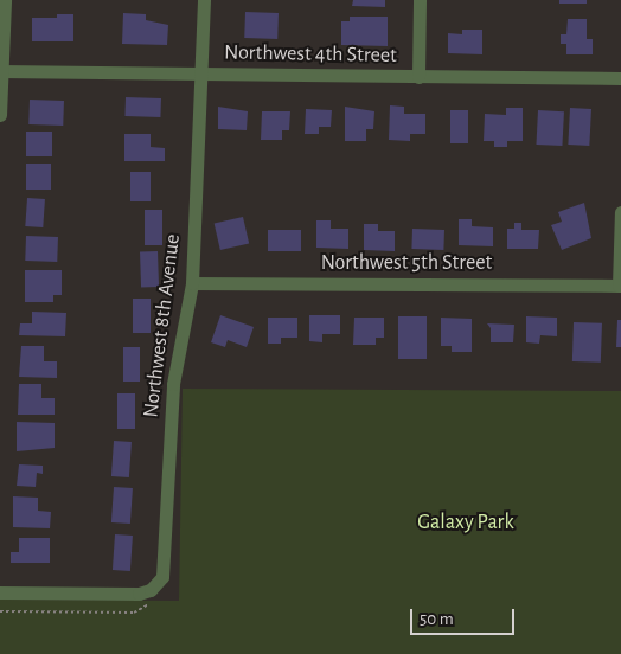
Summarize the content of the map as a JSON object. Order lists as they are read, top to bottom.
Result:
{
  "streets": {
    "street": ["Northwest 4th Street", "Northwest 5th Street", "Northwest 8th Avenue"]
  },
  "crossings": [
    ["Northwest 4th Street", "Northwest 8th Avenue"],
    ["Northwest 5th Street", "Northwest 8th Avenue"]
  ],
  "parks": ["Galaxy Park"],
  "scale_bar": "50 m"
}
